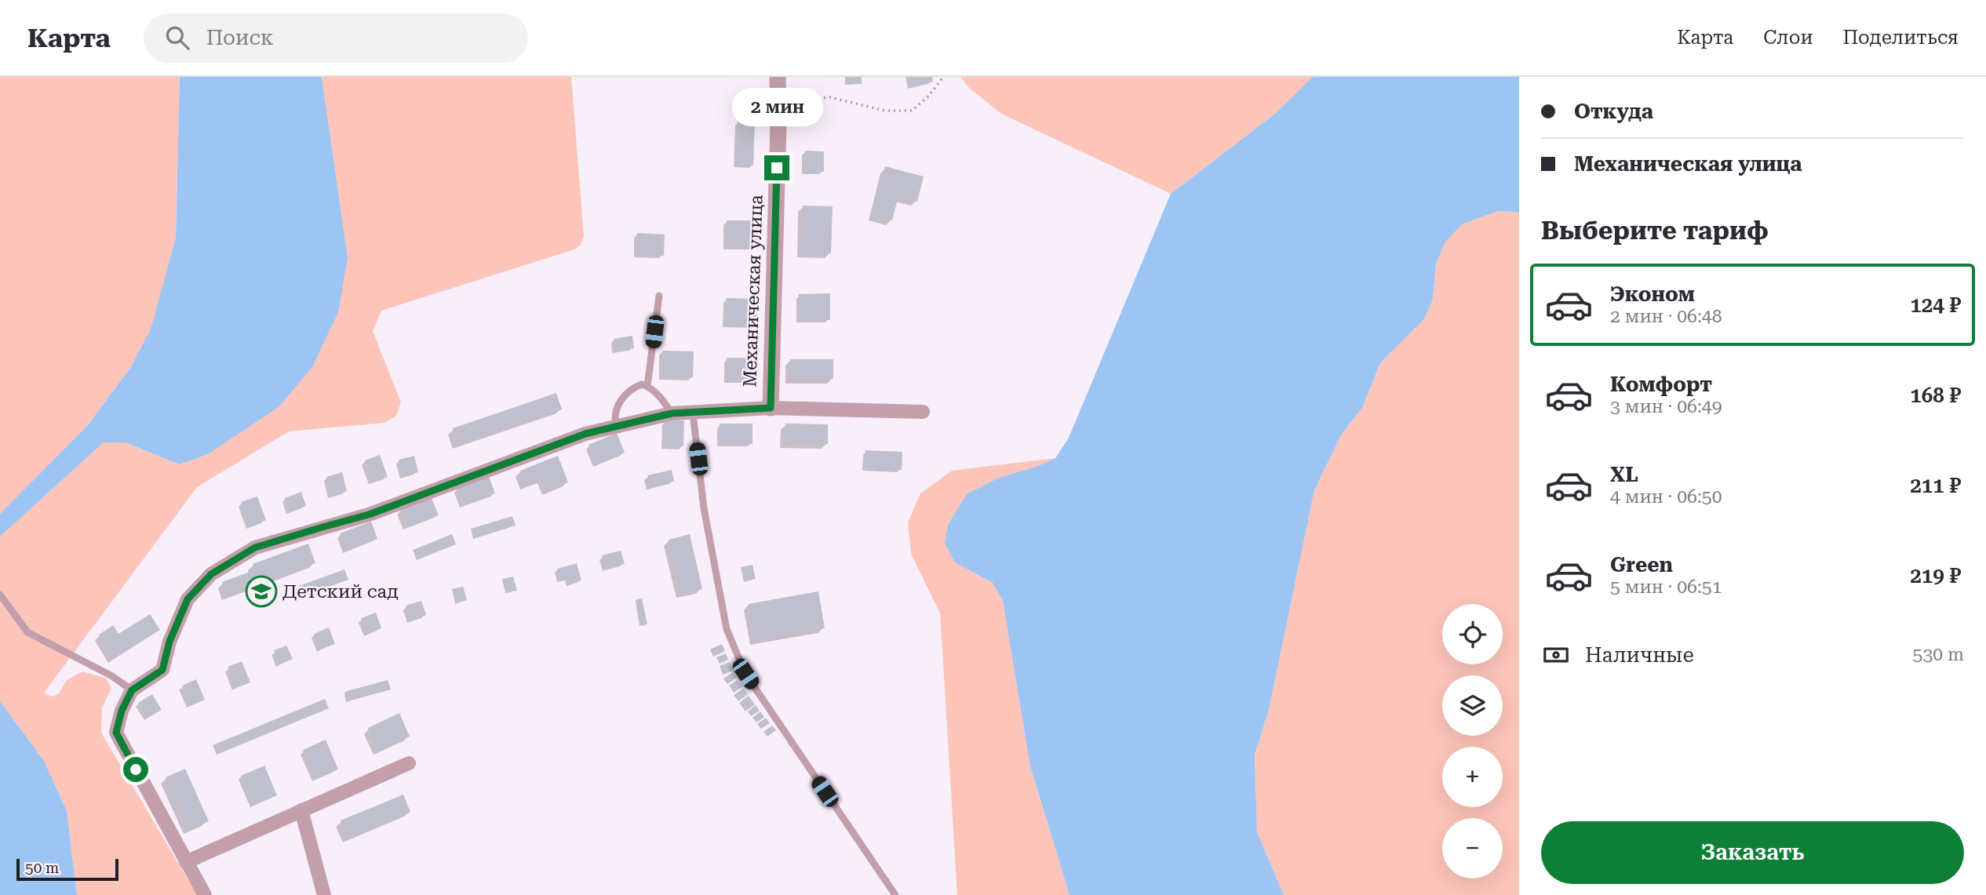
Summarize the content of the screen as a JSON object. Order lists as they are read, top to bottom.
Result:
{
  "streets": {
    "street": ["Механическая улица"]
  },
  "places": {
    "school or university": ["Детский сад"]
  },
  "scale_bar": "50 m",
  "page": {
    "header": "Карта",
    "search": "Поиск",
    "nav": ["Карта", "Слои", "Поделиться"],
    "banner": ["Откуда", "Механическая улица"],
    "bubble": "2 мин",
    "heading": "Выберите тариф",
    "list": [
      {
        "name": "Эконом",
        "note": "2 мин · 06:48",
        "value": "124 ₽"
      },
      {
        "name": "Комфорт",
        "note": "3 мин · 06:49",
        "value": "168 ₽"
      },
      {
        "name": "XL",
        "note": "4 мин · 06:50",
        "value": "211 ₽"
      },
      {
        "name": "Green",
        "note": "5 мин · 06:51",
        "value": "219 ₽"
      }
    ],
    "map_buttons": ["+", "−"],
    "pay": ["Наличные", "530 m"],
    "buttons": "Заказать",
    "scale": "50 m"
  }
}
